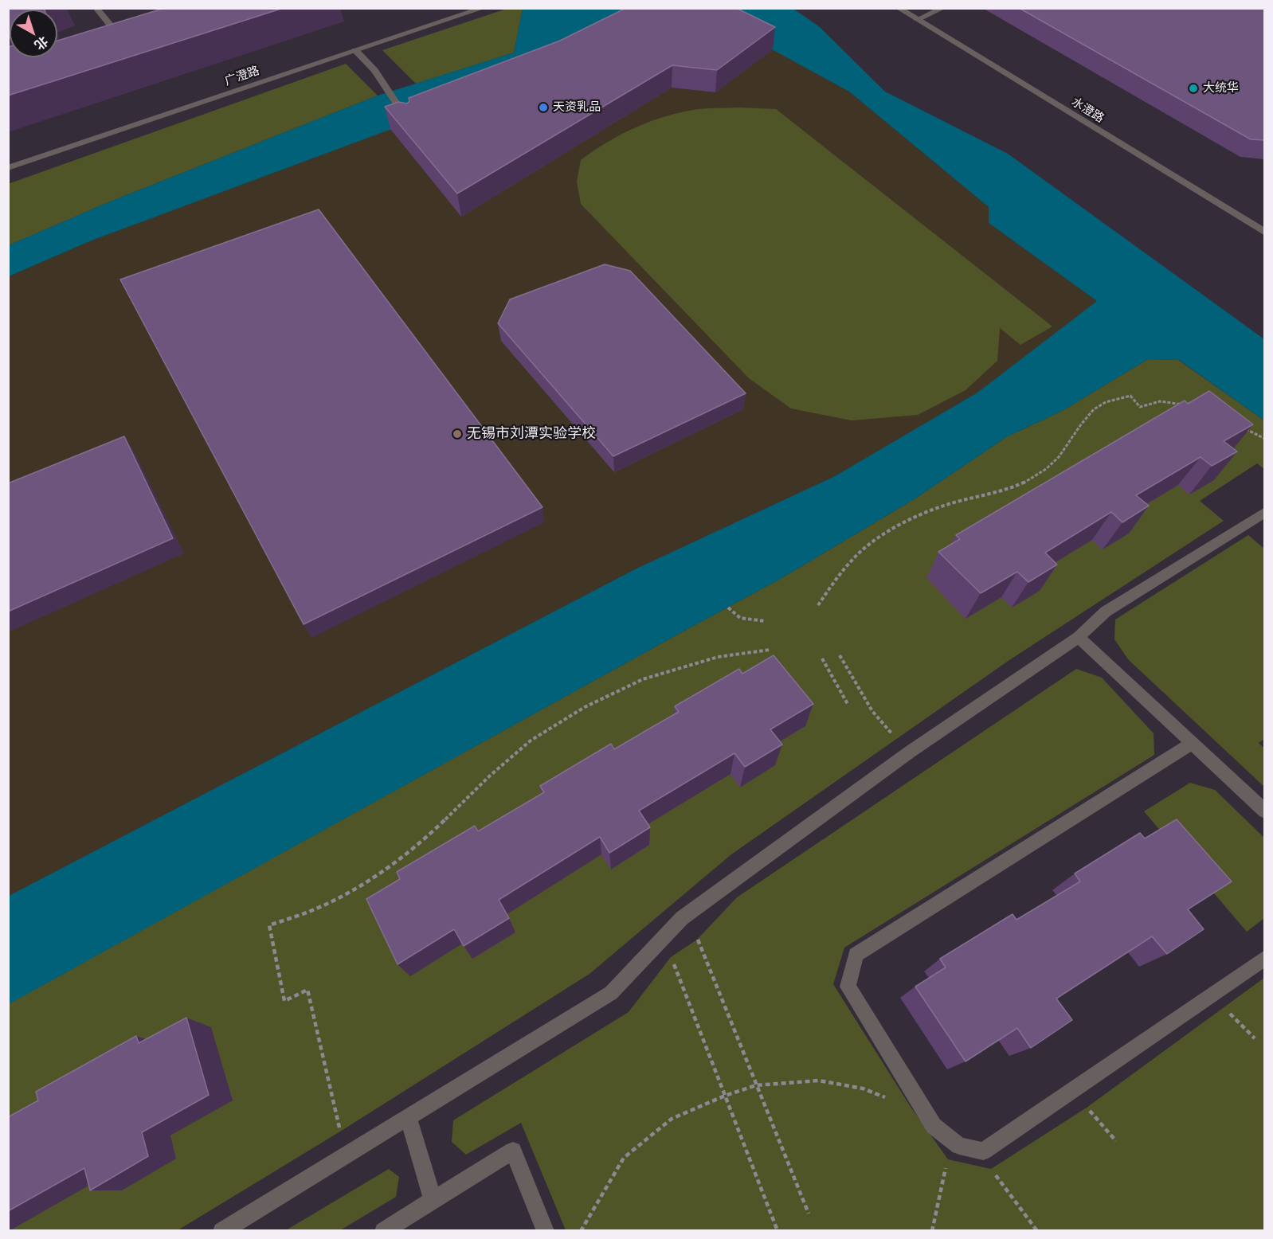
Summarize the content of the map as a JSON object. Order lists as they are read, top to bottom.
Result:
{
  "streets": {
    "street": ["广澄路", "水澄路"]
  },
  "places": ["大统华", "天资乳品", "无锡市刘潭实验学校"],
  "north": "bottom right"
}
